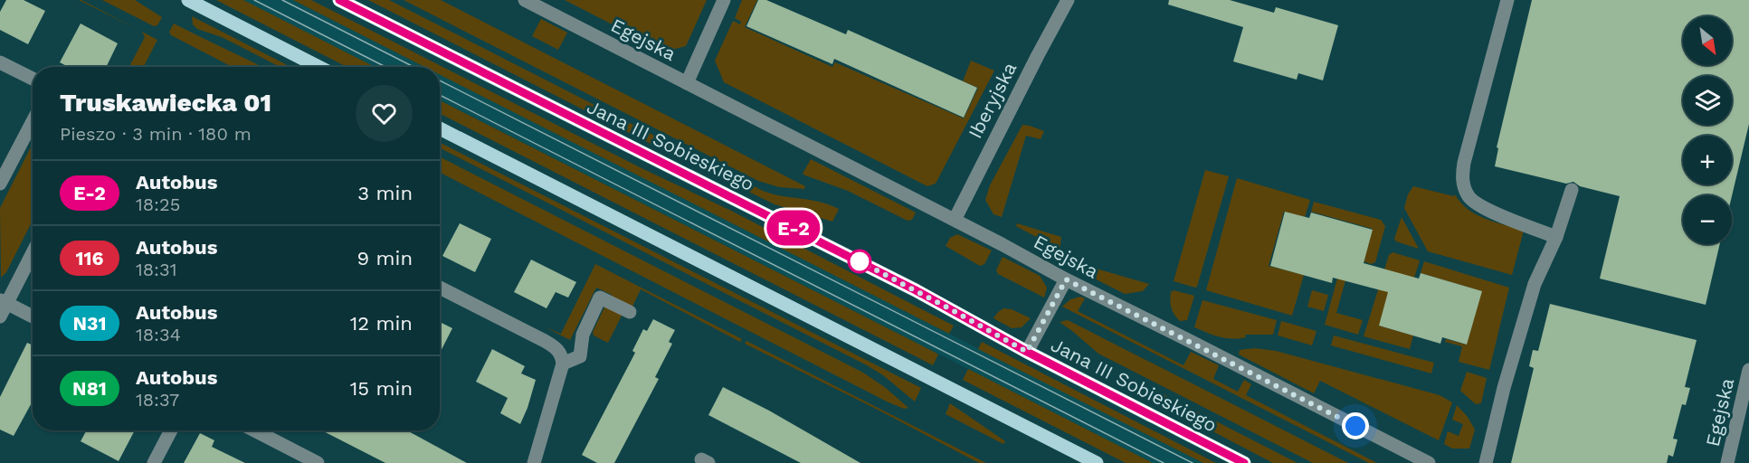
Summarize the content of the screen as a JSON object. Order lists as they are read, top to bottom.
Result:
{
  "streets": {
    "main road": ["Jana III Sobieskiego"],
    "street": ["Egejska", "Iberyjska"]
  },
  "crossings": [
    ["Egejska", "Iberyjska"]
  ],
  "lines": ["bus line E-2"],
  "north": "bottom right",
  "page": {
    "on_map": "E-2",
    "map_buttons": ["+", "−"],
    "heading": ["Truskawiecka 01", "Pieszo · 3 min · 180 m"],
    "list": [
      {
        "mark": "E-2",
        "name": "Autobus",
        "note": "18:25",
        "value": "3 min"
      },
      {
        "mark": "116",
        "name": "Autobus",
        "note": "18:31",
        "value": "9 min"
      },
      {
        "mark": "N31",
        "name": "Autobus",
        "note": "18:34",
        "value": "12 min"
      },
      {
        "mark": "N81",
        "name": "Autobus",
        "note": "18:37",
        "value": "15 min"
      }
    ]
  }
}
